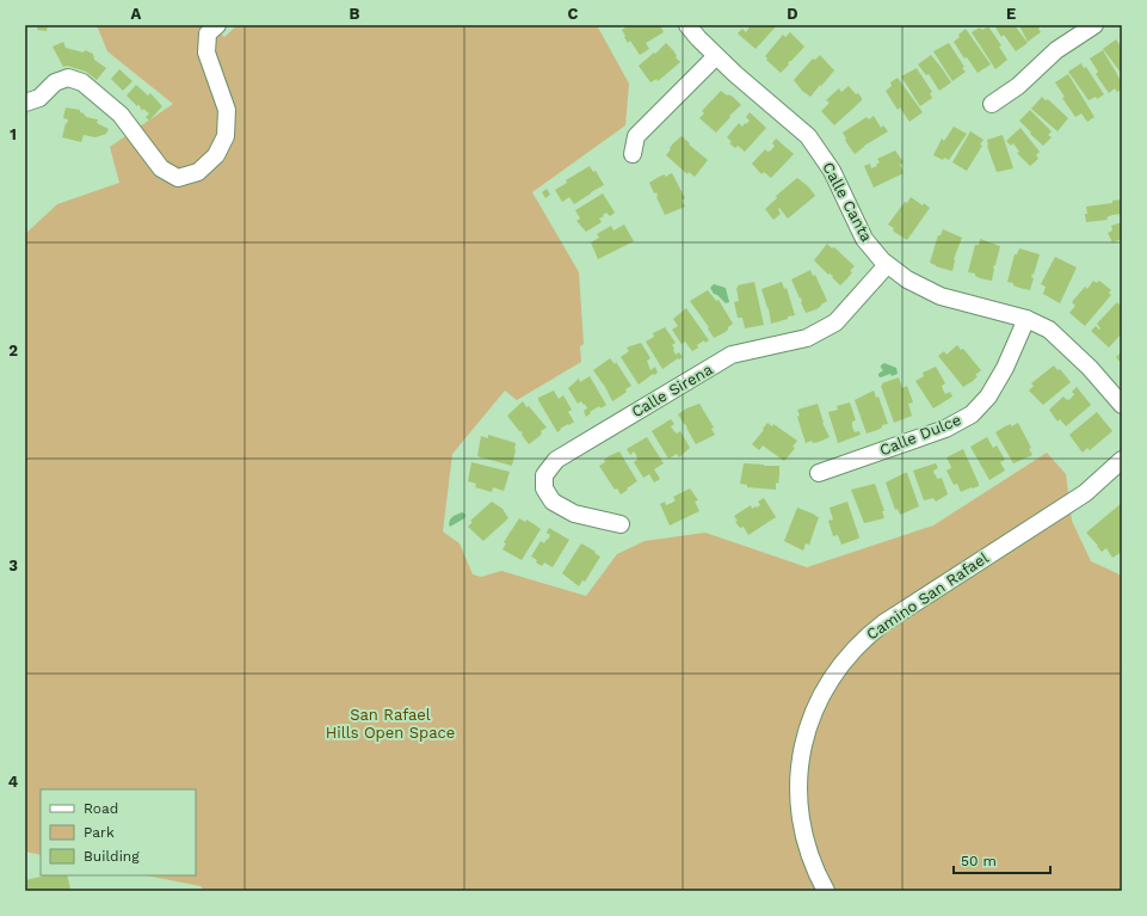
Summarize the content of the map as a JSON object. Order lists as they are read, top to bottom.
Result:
{
  "streets": {
    "street": [
      "Calle Canta",
      "Calle Sirena",
      "Calle Dulce",
      "Camino San Rafael"
    ]
  },
  "crossings": [
    ["Calle Canta", "Calle Sirena"],
    ["Calle Canta", "Calle Dulce"]
  ],
  "parks": ["San Rafael Hills Open Space"],
  "legend": ["Road", "Park", "Building"],
  "scale_bar": "50 m",
  "grid": {
    "columns": [
      "A",
      "B",
      "C",
      "D",
      "E"
    ],
    "rows": [
      "1",
      "2",
      "3",
      "4"
    ]
  }
}
